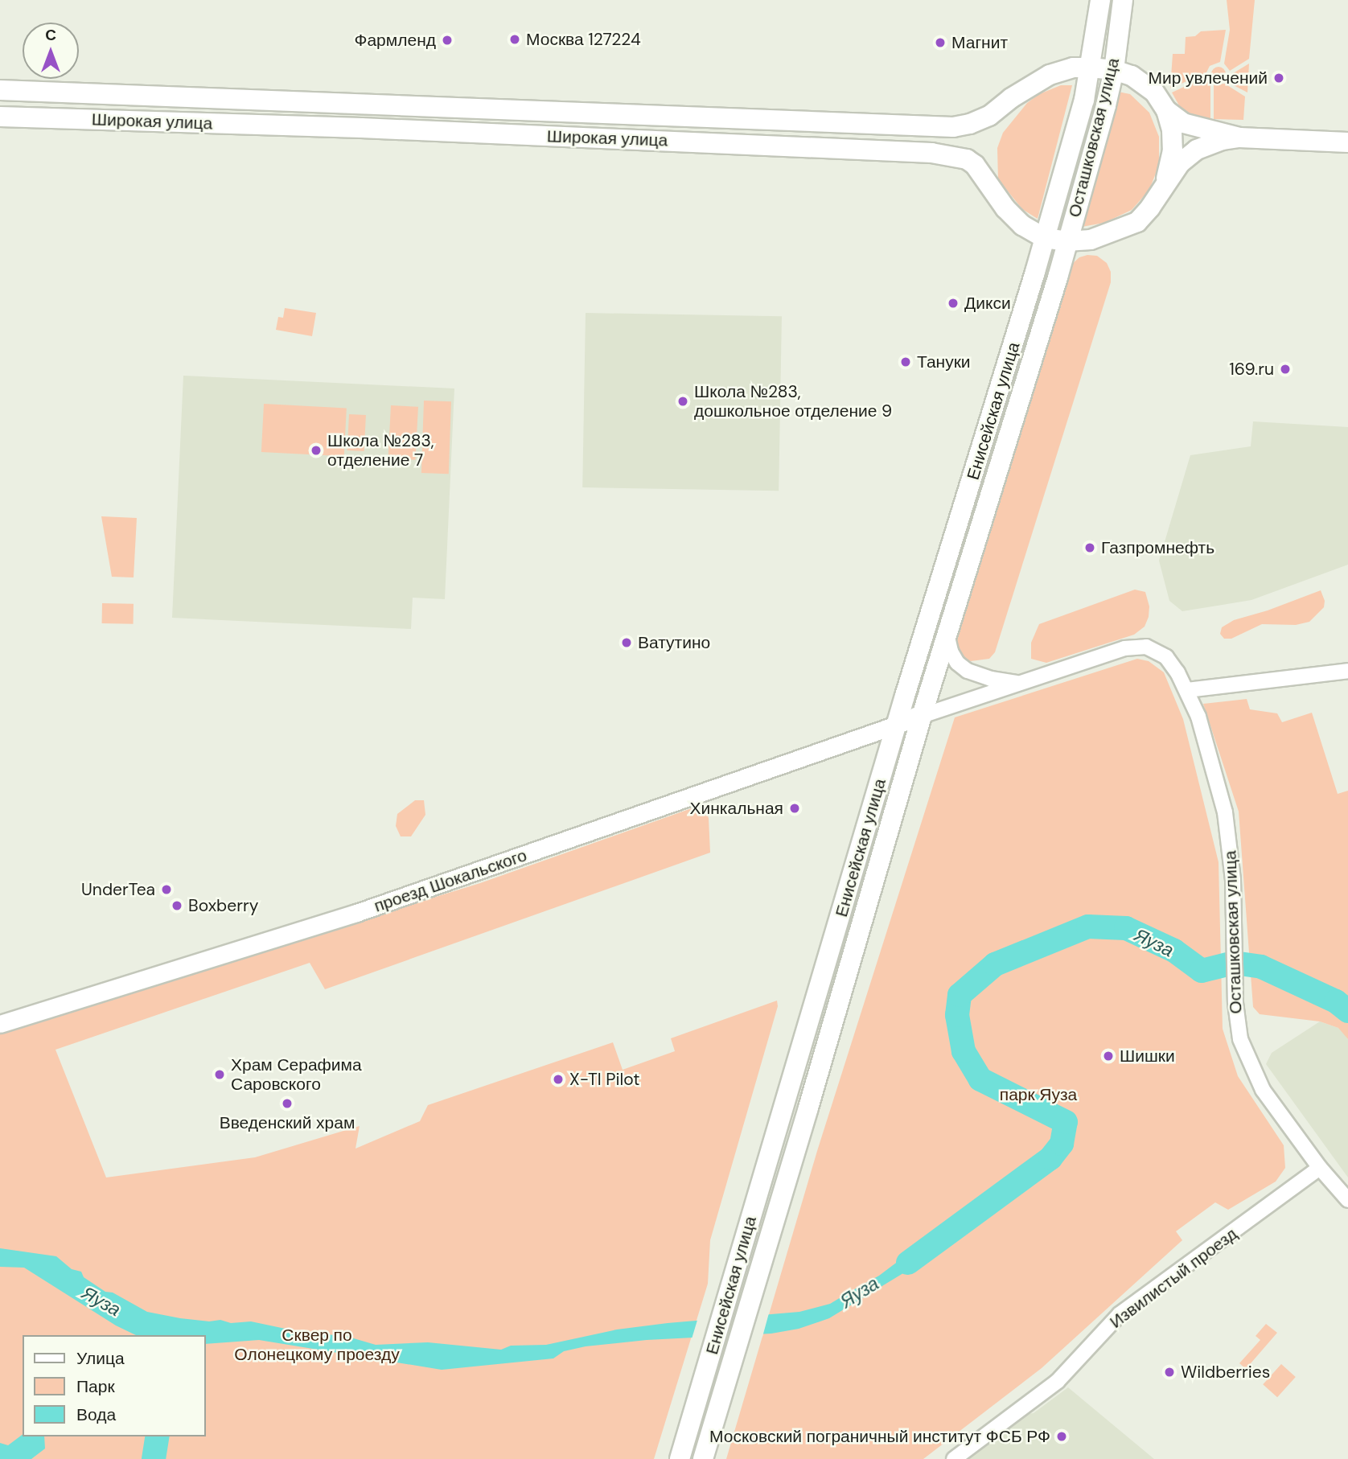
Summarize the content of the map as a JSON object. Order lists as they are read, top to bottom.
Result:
{
  "streets": {
    "main road": ["Широкая улица", "Осташковская улица", "Енисейская улица"],
    "street": ["проезд Шокальского", "Извилистый проезд"]
  },
  "crossings": [
    ["Широкая улица", "Осташковская улица"],
    ["Широкая улица", "Енисейская улица"],
    ["Осташковская улица", "Енисейская улица"],
    ["Осташковская улица", "проезд Шокальского"],
    ["Осташковская улица", "Извилистый проезд"],
    ["Енисейская улица", "проезд Шокальского"]
  ],
  "water": ["Яуза"],
  "parks": ["парк Яуза", "Сквер по Олонецкому проезду"],
  "places": [
    "Москва 127224",
    "Фармленд",
    "Магнит",
    "Мир увлечений",
    "Дикси",
    "Тануки",
    "169.ru",
    "Школа №283, дошкольное отделение 9",
    "Школа №283, отделение 7",
    "Газпромнефть",
    "Ватутино",
    "Хинкальная",
    "UnderTea",
    "Boxberry",
    "Шишки",
    "Храм Серафима Саровского",
    "X-TI Pilot",
    "Введенский храм",
    "Wildberries",
    "Московский пограничный институт ФСБ РФ"
  ],
  "legend": ["Улица", "Парк", "Вода"],
  "north": "top"
}
